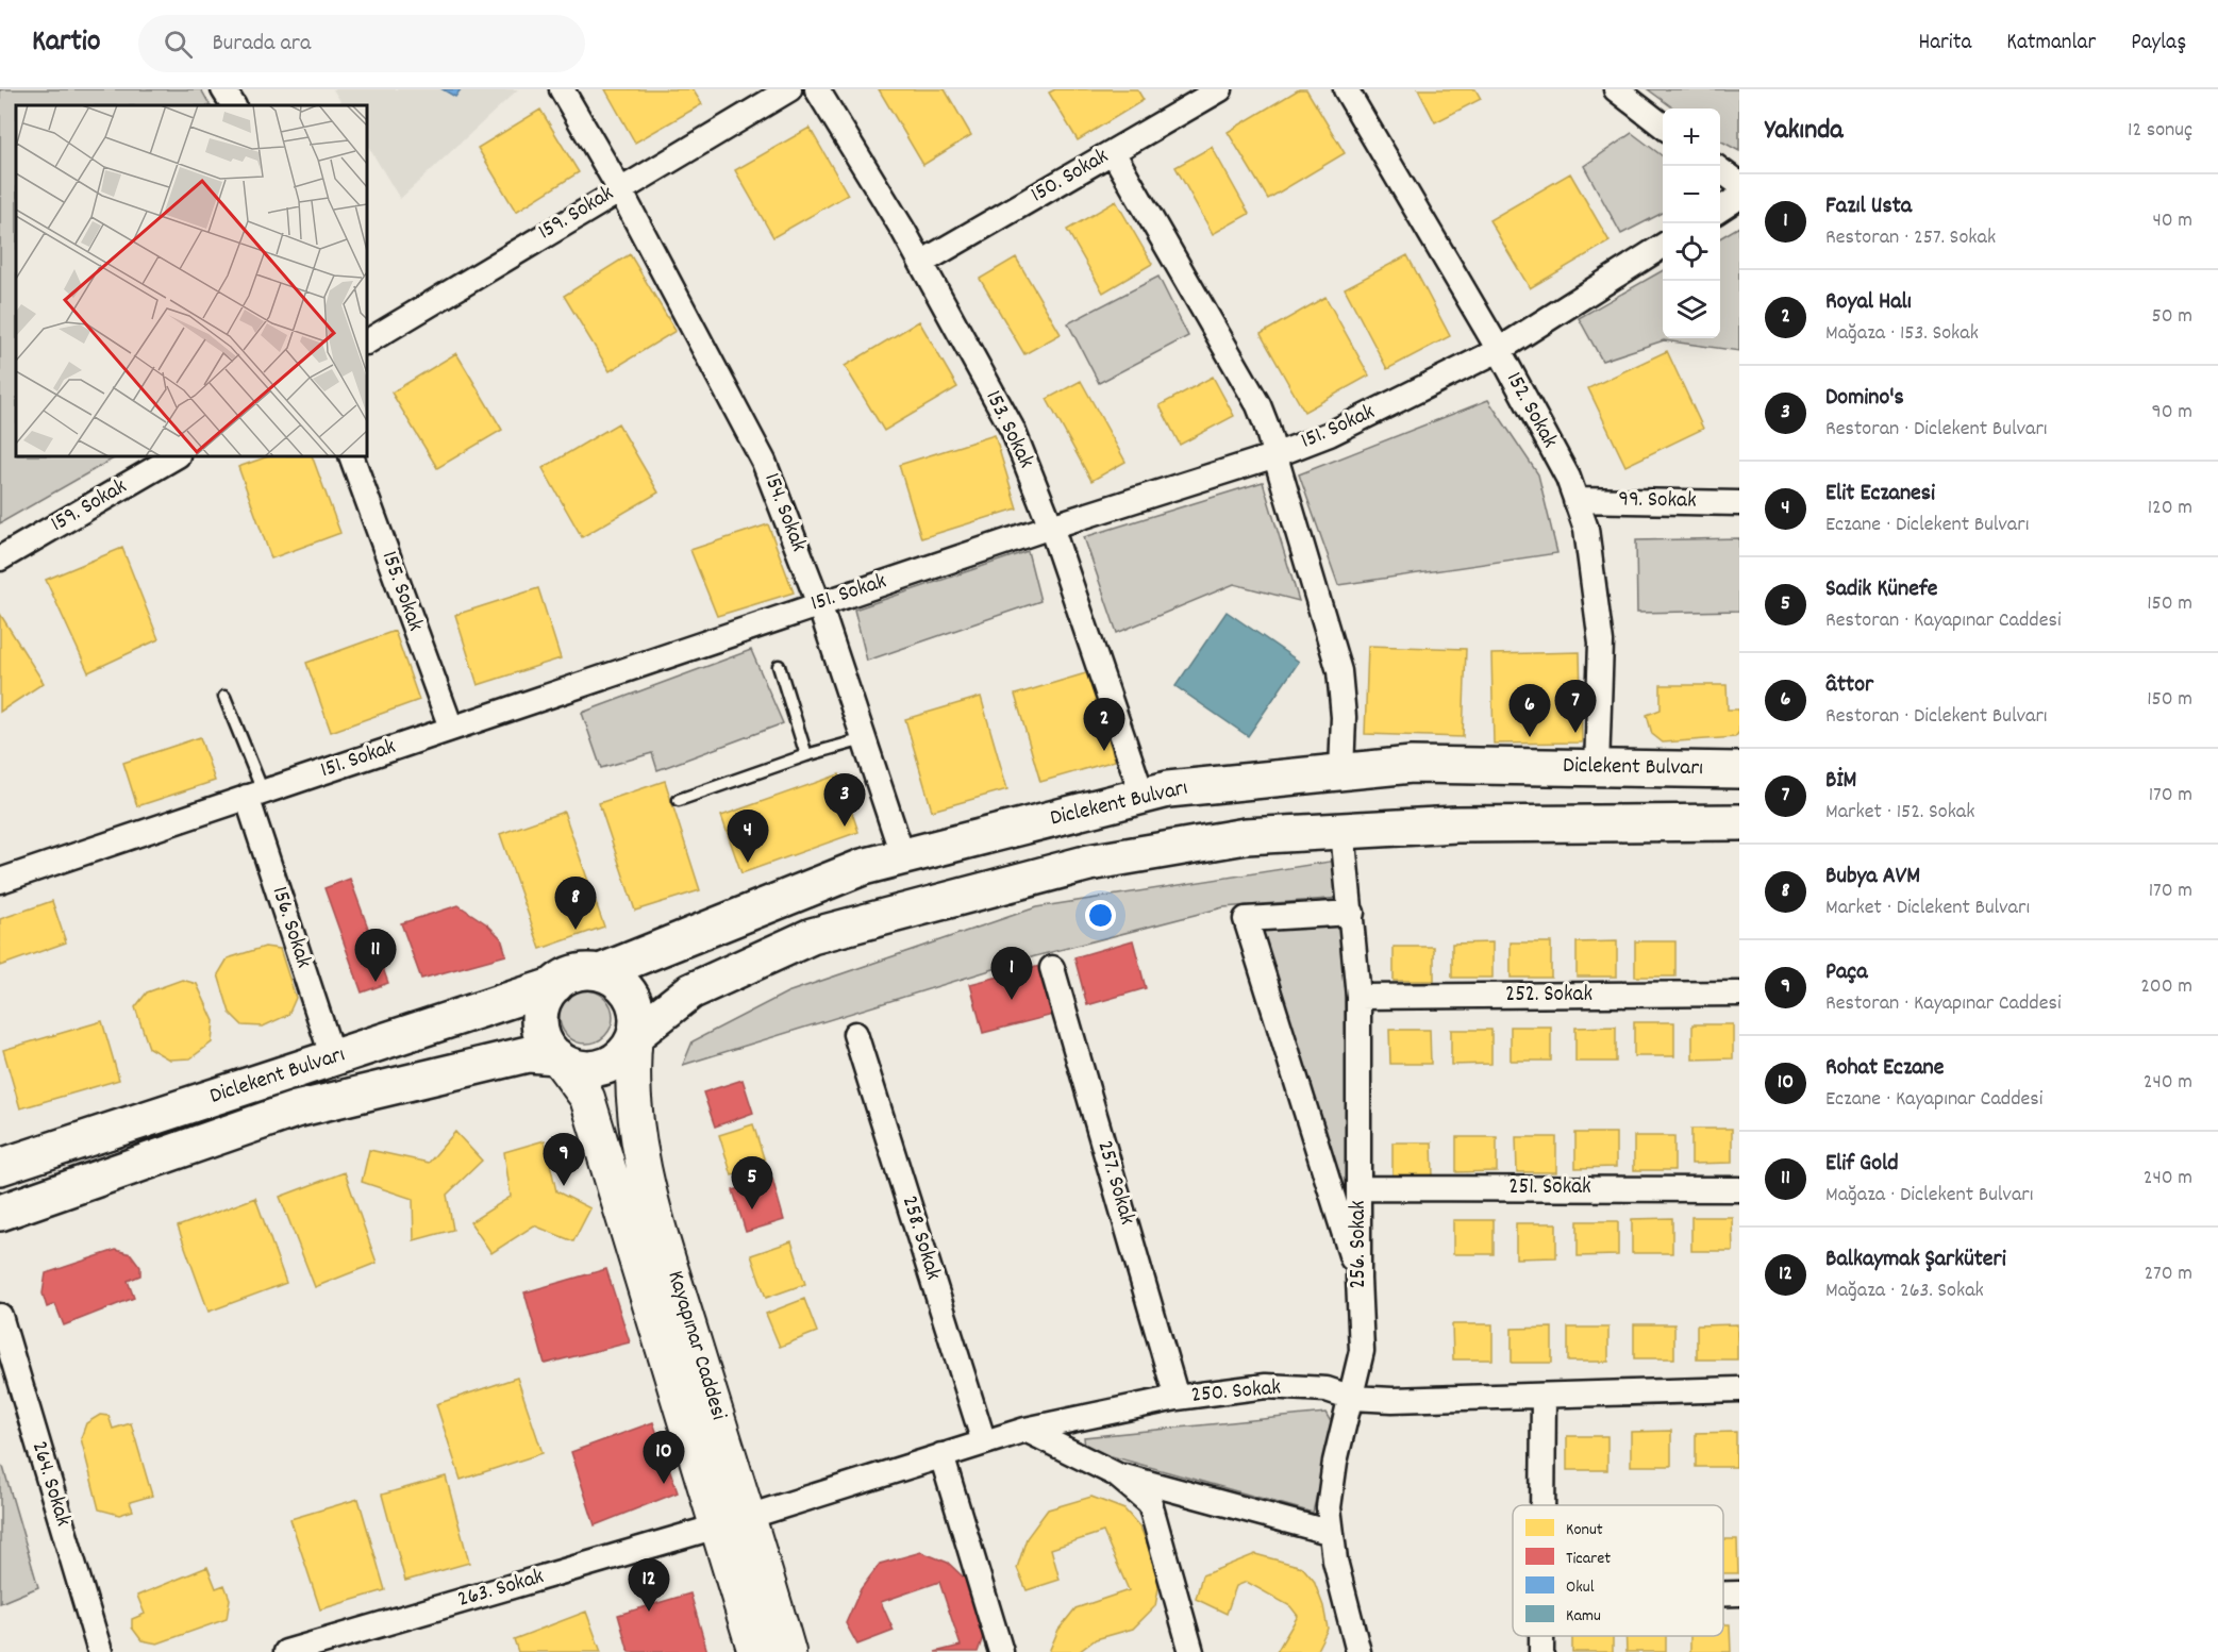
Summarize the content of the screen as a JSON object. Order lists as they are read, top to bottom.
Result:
{
  "streets": {
    "main road": ["Diclekent Bulvarı", "Kayapınar Caddesi"],
    "street": [
      "150. Sokak",
      "159. Sokak",
      "152. Sokak",
      "151. Sokak",
      "153. Sokak",
      "99. Sokak",
      "154. Sokak",
      "155. Sokak",
      "156. Sokak",
      "252. Sokak",
      "257. Sokak",
      "251. Sokak",
      "258. Sokak",
      "256. Sokak",
      "250. Sokak",
      "264. Sokak",
      "263. Sokak"
    ]
  },
  "crossings": [
    ["150. Sokak", "153. Sokak"],
    ["159. Sokak", "154. Sokak"],
    ["152. Sokak", "151. Sokak"],
    ["152. Sokak", "99. Sokak"],
    ["152. Sokak", "Diclekent Bulvarı"],
    ["151. Sokak", "153. Sokak"],
    ["151. Sokak", "154. Sokak"],
    ["151. Sokak", "155. Sokak"],
    ["151. Sokak", "156. Sokak"],
    ["153. Sokak", "Diclekent Bulvarı"],
    ["154. Sokak", "Diclekent Bulvarı"],
    ["Diclekent Bulvarı", "156. Sokak"],
    ["Diclekent Bulvarı", "Kayapınar Caddesi"],
    ["252. Sokak", "256. Sokak"],
    ["257. Sokak", "250. Sokak"],
    ["251. Sokak", "256. Sokak"],
    ["258. Sokak", "250. Sokak"],
    ["256. Sokak", "250. Sokak"],
    ["Kayapınar Caddesi", "250. Sokak"],
    ["Kayapınar Caddesi", "263. Sokak"],
    ["250. Sokak", "263. Sokak"]
  ],
  "legend": [
    "Konut",
    "Ticaret",
    "Okul",
    "Kamu"
  ],
  "page": {
    "header": "Kartio",
    "search": "Burada ara",
    "nav": ["Harita", "Katmanlar", "Paylaş"],
    "heading": ["Yakında", "12 sonuç"],
    "map_buttons": ["+", "−"],
    "list": [
      {
        "mark": "1",
        "name": "Fazıl Usta",
        "note": "Restoran · 257. Sokak",
        "value": "40 m"
      },
      {
        "mark": "2",
        "name": "Royal Halı",
        "note": "Mağaza · 153. Sokak",
        "value": "50 m"
      },
      {
        "mark": "3",
        "name": "Domino's",
        "note": "Restoran · Diclekent Bulvarı",
        "value": "90 m"
      },
      {
        "mark": "4",
        "name": "Elit Eczanesi",
        "note": "Eczane · Diclekent Bulvarı",
        "value": "120 m"
      },
      {
        "mark": "5",
        "name": "Sadik Künefe",
        "note": "Restoran · Kayapınar Caddesi",
        "value": "150 m"
      },
      {
        "mark": "6",
        "name": "âttor",
        "note": "Restoran · Diclekent Bulvarı",
        "value": "150 m"
      },
      {
        "mark": "7",
        "name": "BİM",
        "note": "Market · 152. Sokak",
        "value": "170 m"
      },
      {
        "mark": "8",
        "name": "Bubya AVM",
        "note": "Market · Diclekent Bulvarı",
        "value": "170 m"
      },
      {
        "mark": "9",
        "name": "Paça",
        "note": "Restoran · Kayapınar Caddesi",
        "value": "200 m"
      },
      {
        "mark": "10",
        "name": "Rohat Eczane",
        "note": "Eczane · Kayapınar Caddesi",
        "value": "240 m"
      },
      {
        "mark": "11",
        "name": "Elif Gold",
        "note": "Mağaza · Diclekent Bulvarı",
        "value": "240 m"
      },
      {
        "mark": "12",
        "name": "Balkaymak Şarküteri",
        "note": "Mağaza · 263. Sokak",
        "value": "270 m"
      }
    ],
    "pins": [
      "7",
      "6",
      "2",
      "3",
      "4",
      "8",
      "11",
      "1",
      "9",
      "5",
      "10",
      "12"
    ]
  }
}
